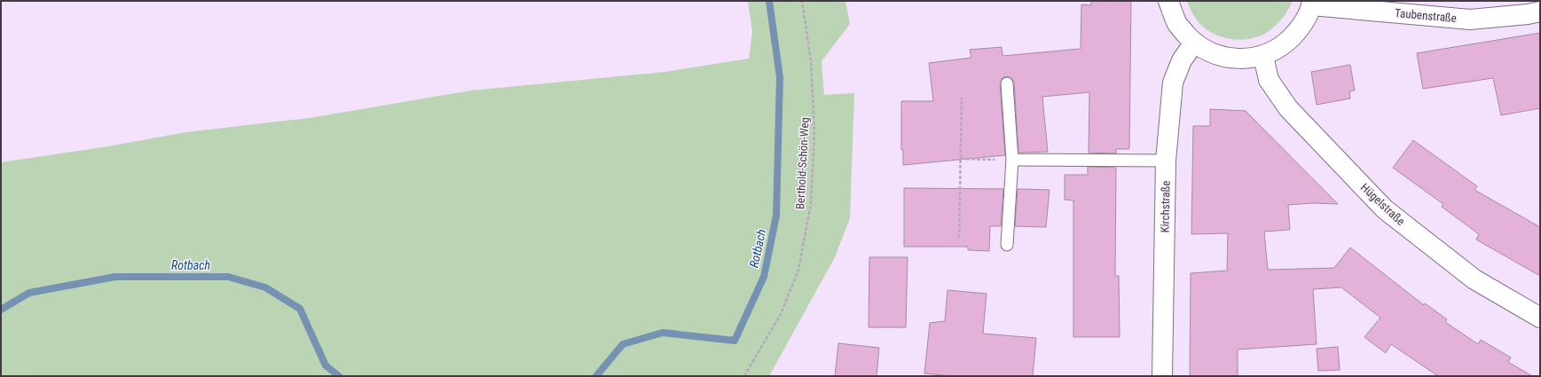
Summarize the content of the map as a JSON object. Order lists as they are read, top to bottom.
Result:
{
  "streets": {
    "street": ["Taubenstraße", "Hügelstraße", "Kirchstraße"],
    "path": ["Berthold-Schön-Weg"]
  },
  "water": ["Rotbach"]
}
